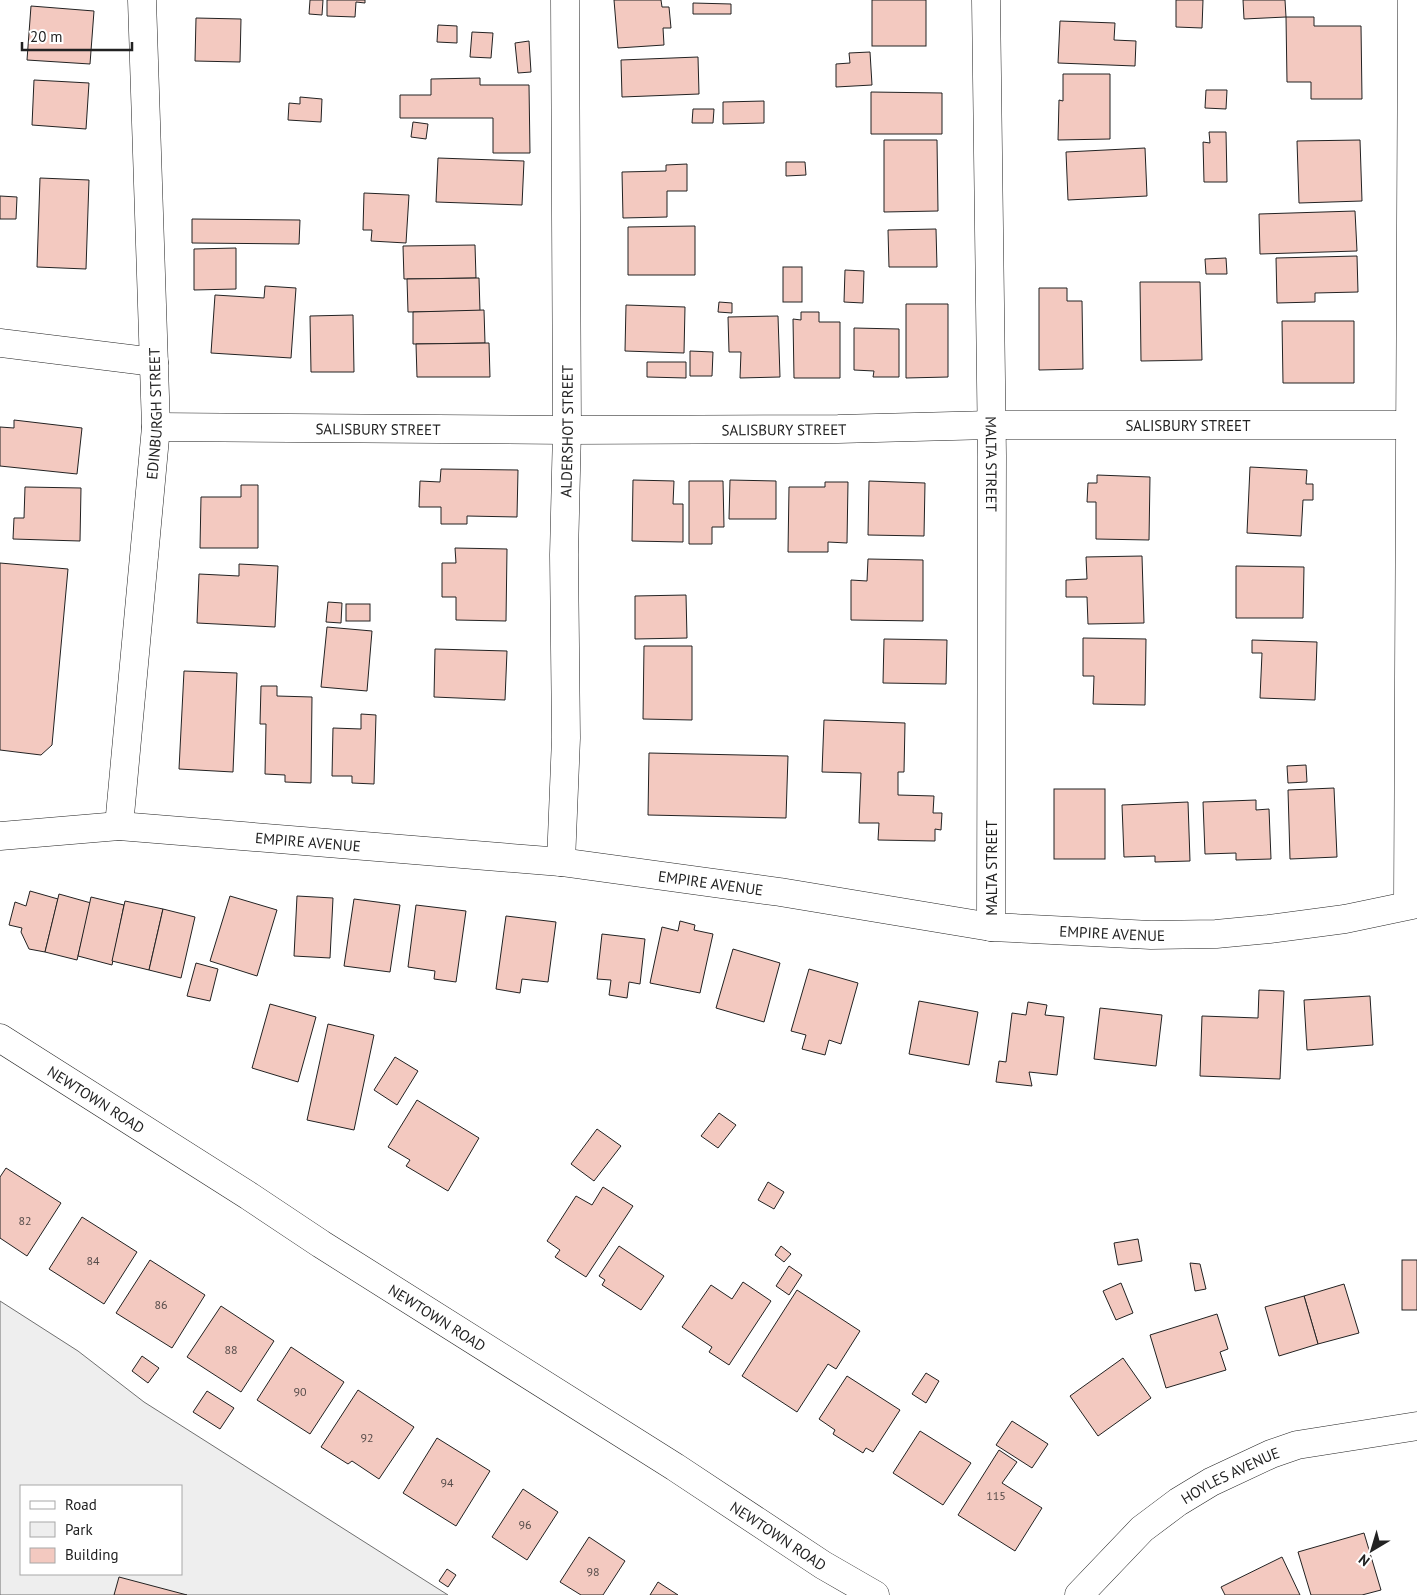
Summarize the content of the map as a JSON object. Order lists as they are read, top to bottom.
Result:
{
  "streets": {
    "street": [
      "EDINBURGH STREET",
      "SALISBURY STREET",
      "ALDERSHOT STREET",
      "MALTA STREET",
      "EMPIRE AVENUE",
      "NEWTOWN ROAD",
      "HOYLES AVENUE"
    ]
  },
  "crossings": [
    ["EDINBURGH STREET", "SALISBURY STREET"],
    ["EDINBURGH STREET", "EMPIRE AVENUE"],
    ["SALISBURY STREET", "ALDERSHOT STREET"],
    ["SALISBURY STREET", "MALTA STREET"],
    ["ALDERSHOT STREET", "EMPIRE AVENUE"],
    ["MALTA STREET", "EMPIRE AVENUE"]
  ],
  "house_numbers": [
    "82",
    "84",
    "86",
    "88",
    "90",
    "92",
    "94",
    "115",
    "96",
    "98"
  ],
  "legend": ["Road", "Park", "Building"],
  "scale_bar": "20 m",
  "north": "bottom left"
}
